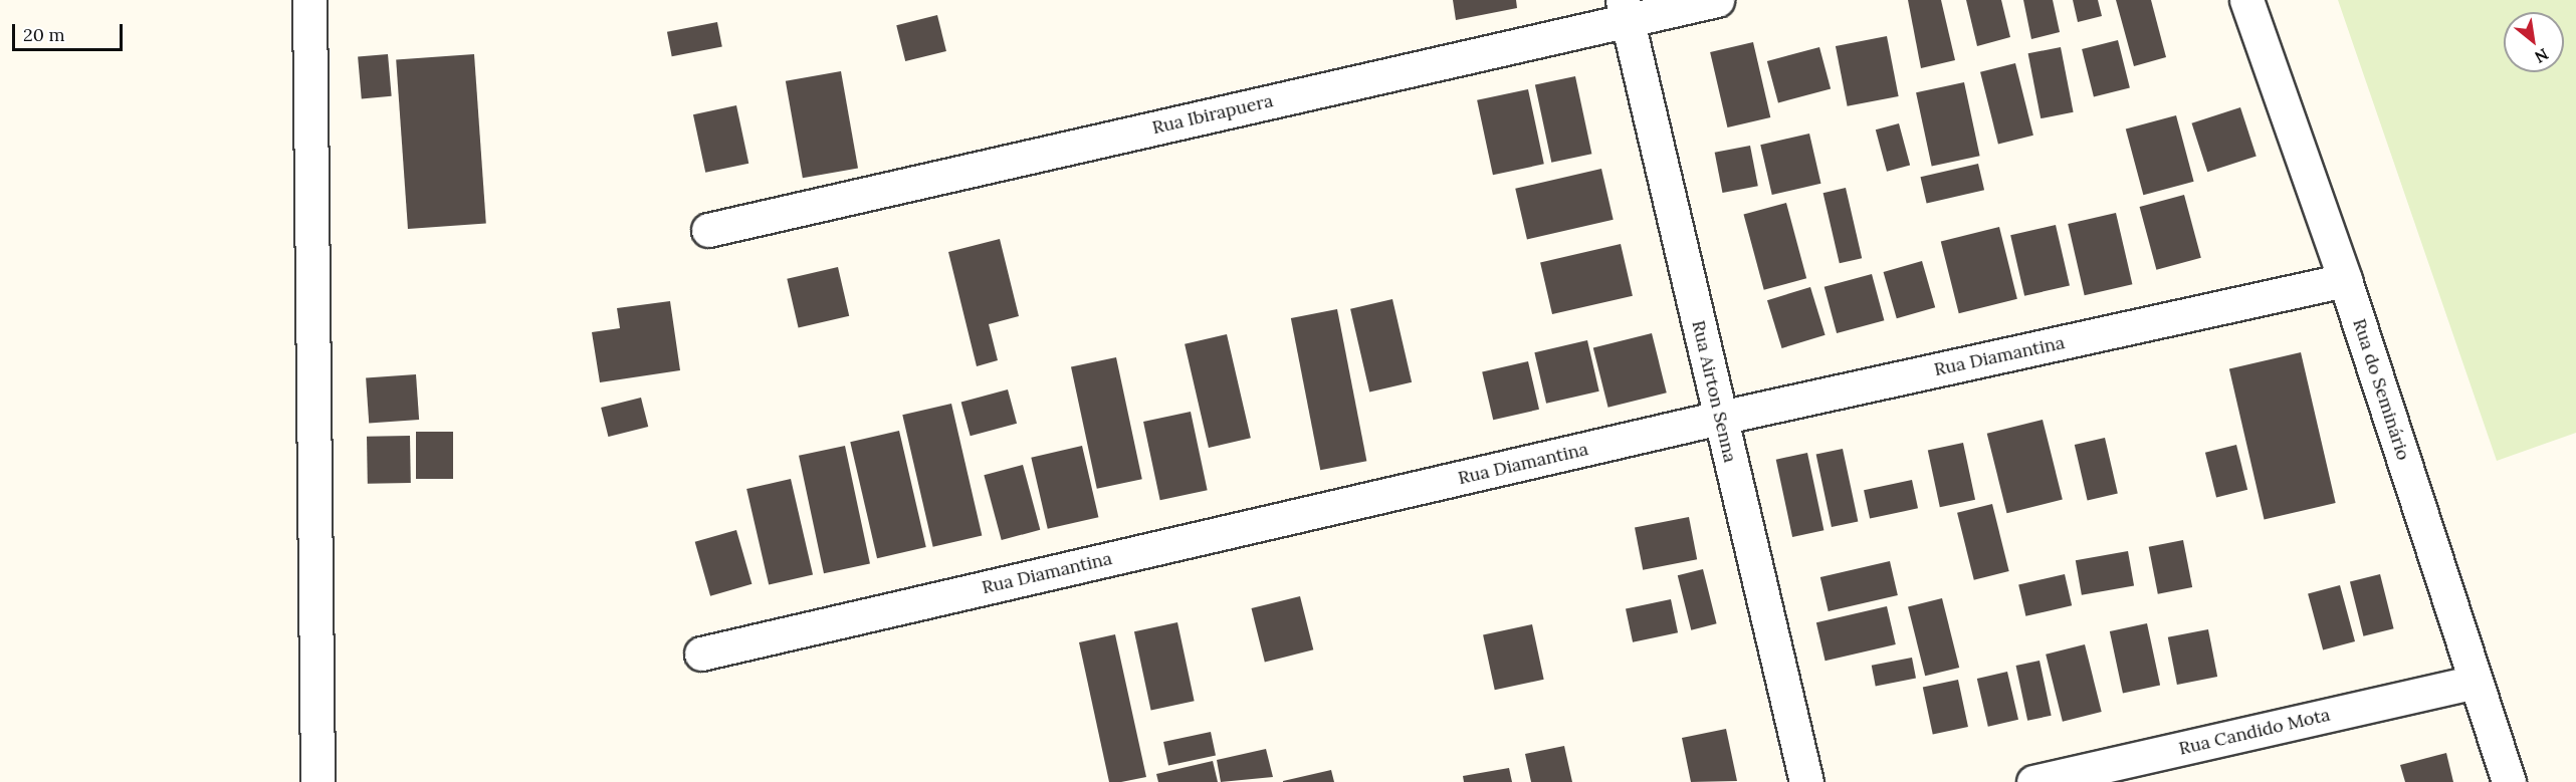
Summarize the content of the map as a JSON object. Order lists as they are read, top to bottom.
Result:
{
  "streets": {
    "street": [
      "Rua Ibirapuera",
      "Rua Diamantina",
      "Rua do Seminário",
      "Rua Airton Senna",
      "Rua Candido Mota"
    ]
  },
  "crossings": [
    ["Rua Ibirapuera", "Rua Airton Senna"],
    ["Rua Diamantina", "Rua do Seminário"],
    ["Rua Diamantina", "Rua Airton Senna"],
    ["Rua do Seminário", "Rua Candido Mota"]
  ],
  "scale_bar": "20 m",
  "north": "bottom right"
}
